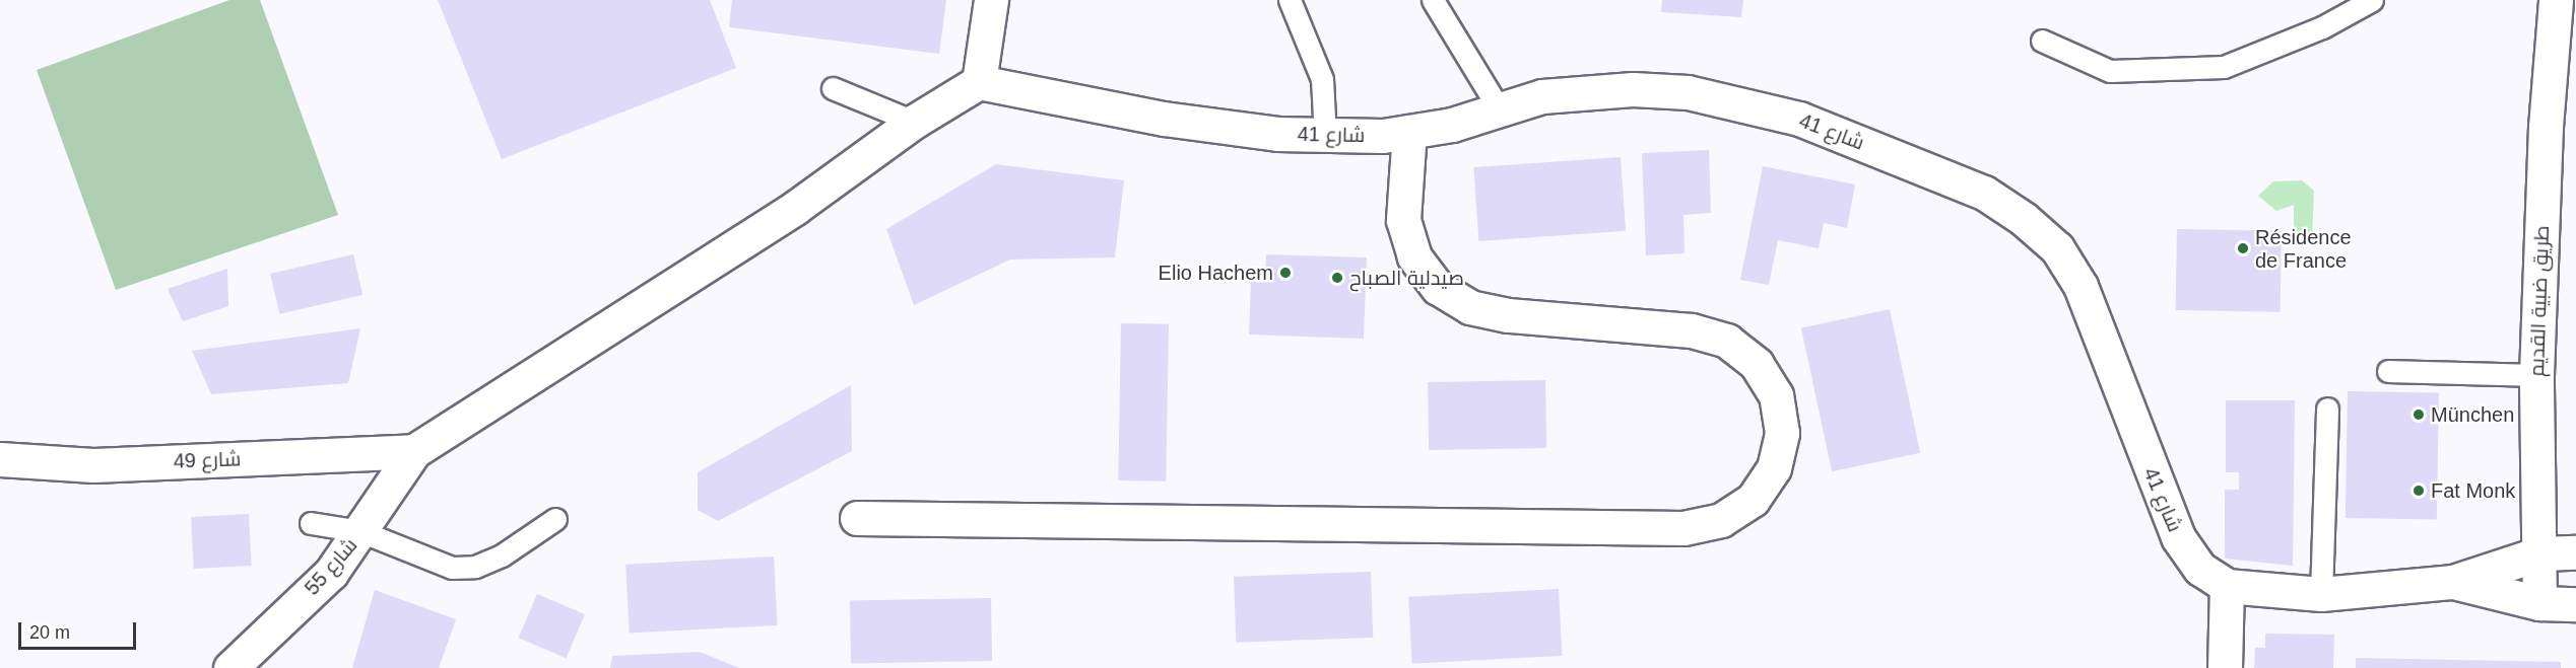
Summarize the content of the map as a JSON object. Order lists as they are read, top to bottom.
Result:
{
  "streets": {
    "street": [
      "شارع 41",
      "طريق ضبية القديم",
      "شارع 49",
      "شارع 55"
    ]
  },
  "crossings": [
    ["شارع 41", "طريق ضبية القديم"],
    ["شارع 49", "شارع 55"]
  ],
  "places": [
    "Résidence de France",
    "Elio Hachem",
    "صيدلية الصباح",
    "München",
    "Fat Monk"
  ],
  "scale_bar": "20 m"
}
